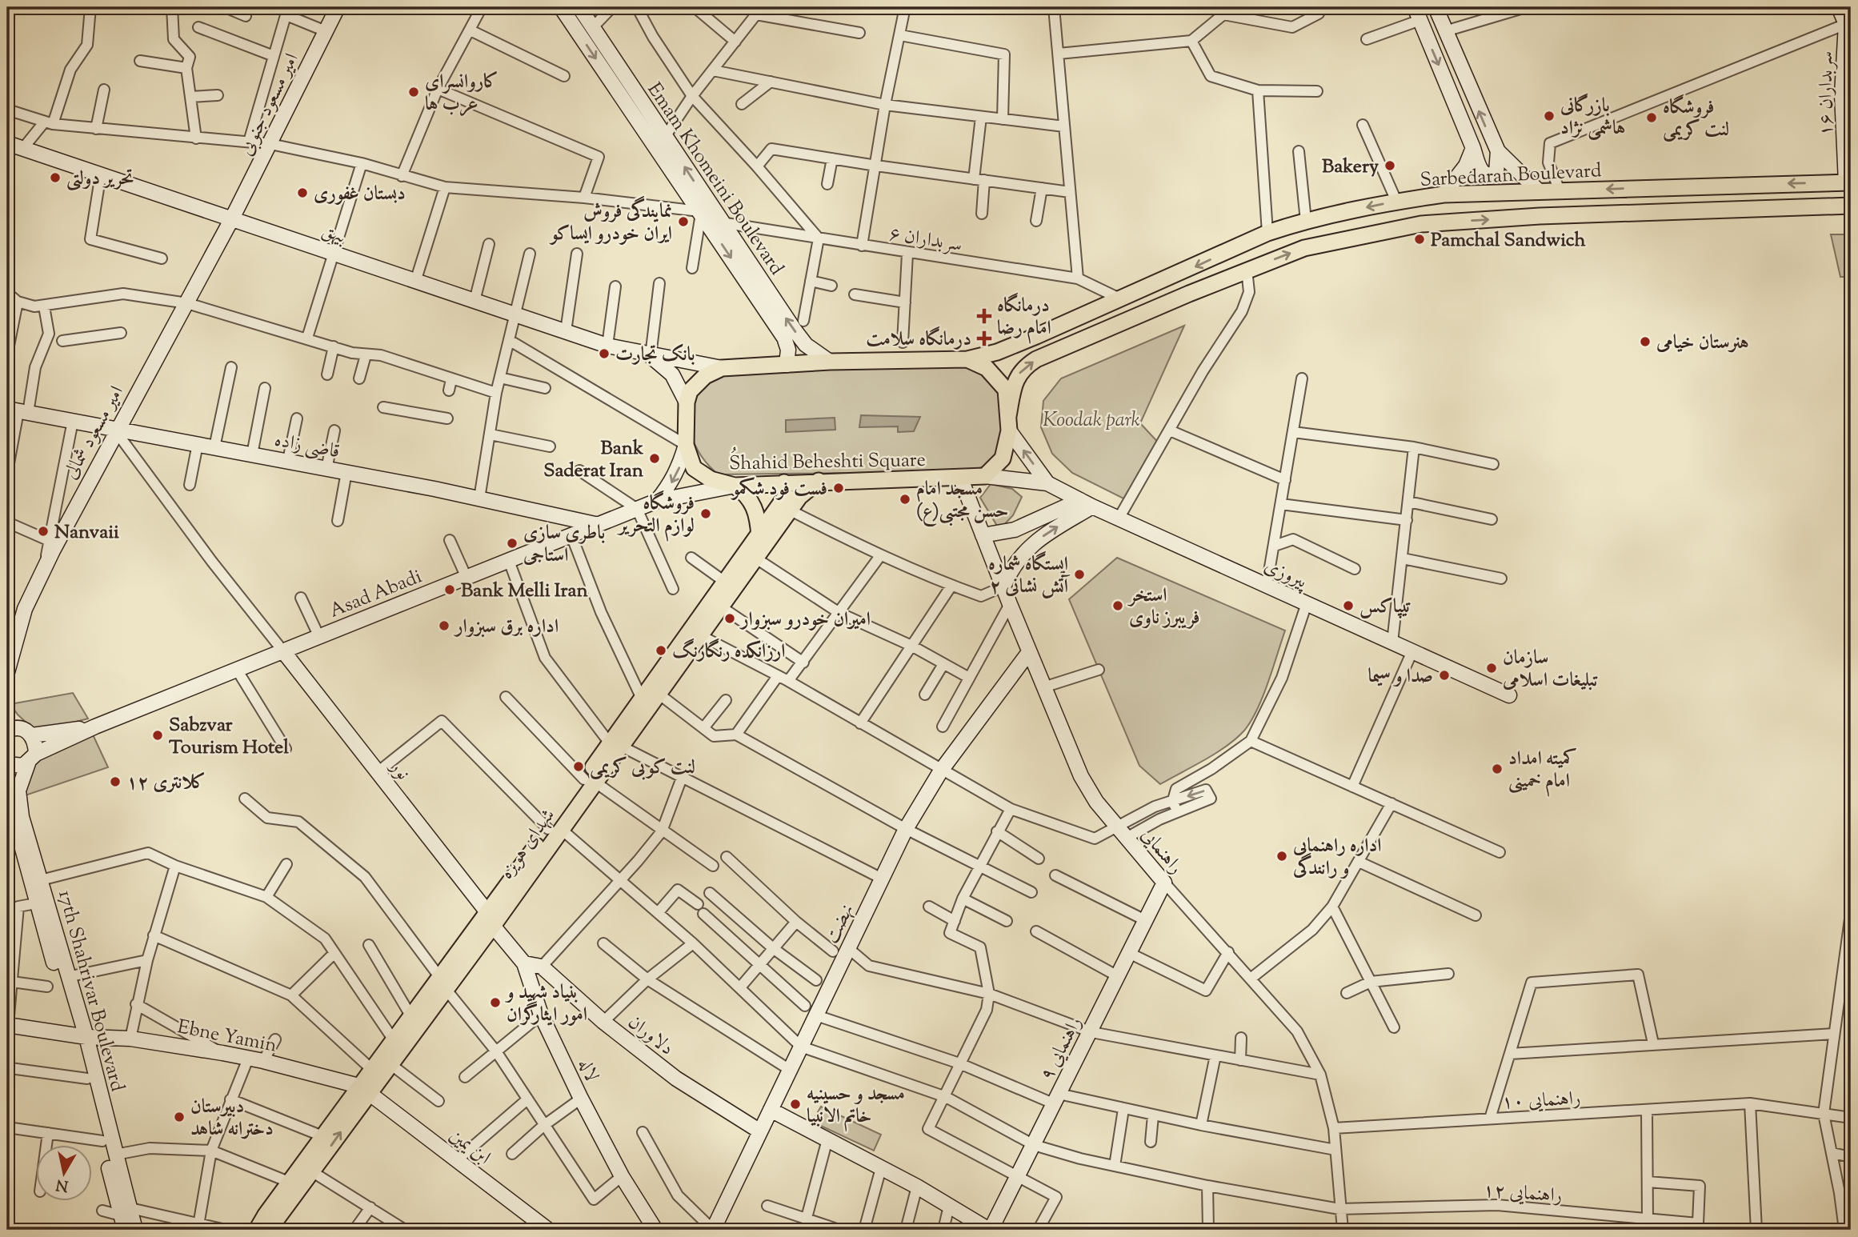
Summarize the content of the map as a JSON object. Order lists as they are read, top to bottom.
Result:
{
  "streets": {
    "main road": ["Sarbedaran Boulevard", "ُShahid Beheshti Square", "شهدای هویزه"],
    "street": [
      "سربداران ۱۶",
      "امیر مسعود جنوبی",
      "Emam Khomeini Boulevard",
      "بیهق",
      "سربداران ۶",
      "امیر مسعود شمالی",
      "قاضی زاده",
      "پیروزی",
      "Asad Abadi",
      "نور",
      "راهنمایی",
      "نهضت",
      "17th Shahrivar Boulevard",
      "دلاوران",
      "Ebne Yamin",
      "راهنمایی ۹",
      "لاله",
      "راهنمایی ۱۰",
      "ابن یمین",
      "راهنمایی ۱۲"
    ]
  },
  "crossings": [
    ["سربداران ۱۶", "Sarbedaran Boulevard"],
    ["امیر مسعود جنوبی", "بیهق"],
    ["امیر مسعود جنوبی", "امیر مسعود شمالی"],
    ["Sarbedaran Boulevard", "سربداران ۶"],
    ["Emam Khomeini Boulevard", "سربداران ۶"],
    ["بیهق", "امیر مسعود شمالی"],
    ["امیر مسعود شمالی", "قاضی زاده"],
    ["قاضی زاده", "Asad Abadi"],
    ["ُShahid Beheshti Square", "Asad Abadi"],
    ["ُShahid Beheshti Square", "شهدای هویزه"],
    ["ُShahid Beheshti Square", "راهنمایی"],
    ["Asad Abadi", "نور"],
    ["Asad Abadi", "17th Shahrivar Boulevard"],
    ["نور", "شهدای هویزه"],
    ["نور", "لاله"],
    ["شهدای هویزه", "Ebne Yamin"],
    ["شهدای هویزه", "لاله"],
    ["شهدای هویزه", "ابن یمین"],
    ["راهنمایی", "نهضت"],
    ["راهنمایی", "راهنمایی ۹"],
    ["راهنمایی", "راهنمایی ۱۰"],
    ["راهنمایی", "راهنمایی ۱۲"],
    ["نهضت", "دلاوران"],
    ["نهضت", "راهنمایی ۱۲"],
    ["17th Shahrivar Boulevard", "Ebne Yamin"],
    ["Ebne Yamin", "ابن یمین"],
    ["راهنمایی ۹", "راهنمایی ۱۲"]
  ],
  "parks": ["Koodak park"],
  "places": {
    "other": [
      "کاروانسرای عرب ها",
      "بازرگانی هاشمی نژاد",
      "فروشگاه لنت کریمی",
      "Bakery",
      "تحریر دولتی",
      "دبستان غفوری",
      "نمایندگی فروش ایران خودرو ایساکو",
      "Pamchal Sandwich",
      "هنرستان خیامی",
      "بانک تجارت",
      "Bank Saderat Iran",
      "فست فود شکمو",
      "مسجد امام حسن مجتبی(ع)",
      "فروشگاه لوازم التحریر",
      "Nanvaii",
      "باطری سازی استاجی",
      "ایستگاه شماره ۲ آتش نشانی",
      "Bank Melli Iran",
      "استخر فریبرز ناوی",
      "تیپاکس",
      "امیران خودرو سبزوار",
      "اداره برق سبزوار",
      "ارزانکده رنگارنگ",
      "سازمان تبلیغات اسلامی",
      "صدا و سیما",
      "Sabzvar Tourism Hotel",
      "لنت کوبی کریمی",
      "کمیته امداد امام خمینی",
      "کلانتری ۱۲",
      "اداره راهنمایی و رانندگی",
      "بنیاد شهید و امور ایثارگران",
      "مسجد و حسینیه خاتم الانبیا",
      "دبیرستان دخترانه شاهد"
    ],
    "health": ["درمانگاه امام رضا", "درمانگاه سلامت"]
  },
  "north": "bottom"
}
